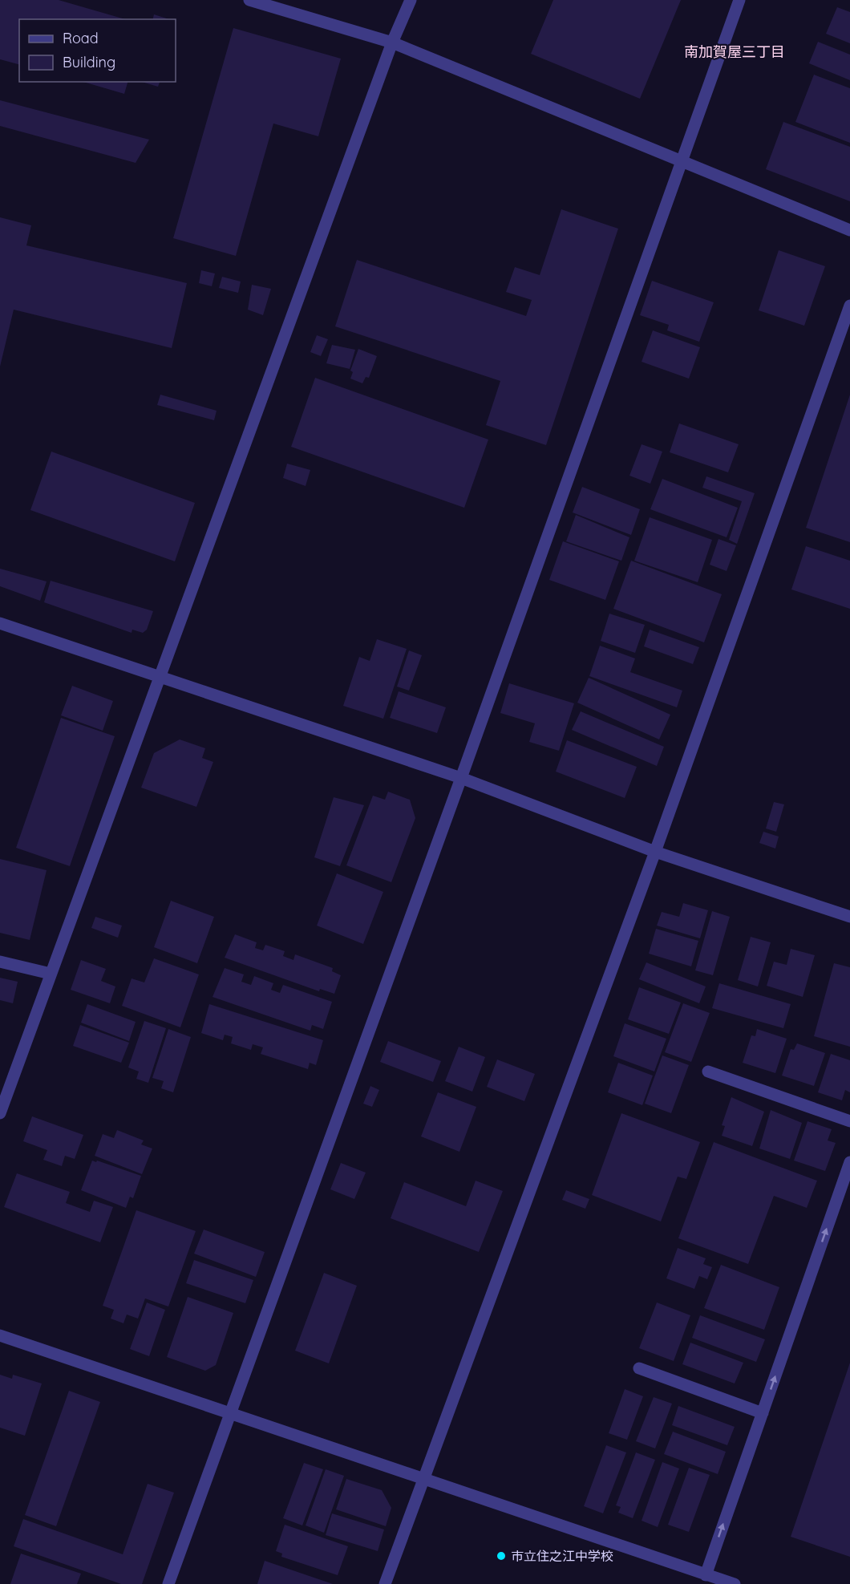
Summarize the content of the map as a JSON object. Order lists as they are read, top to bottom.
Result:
{
  "districts": ["南加賀屋三丁目"],
  "places": ["市立住之江中学校"],
  "legend": ["Road", "Building"]
}
